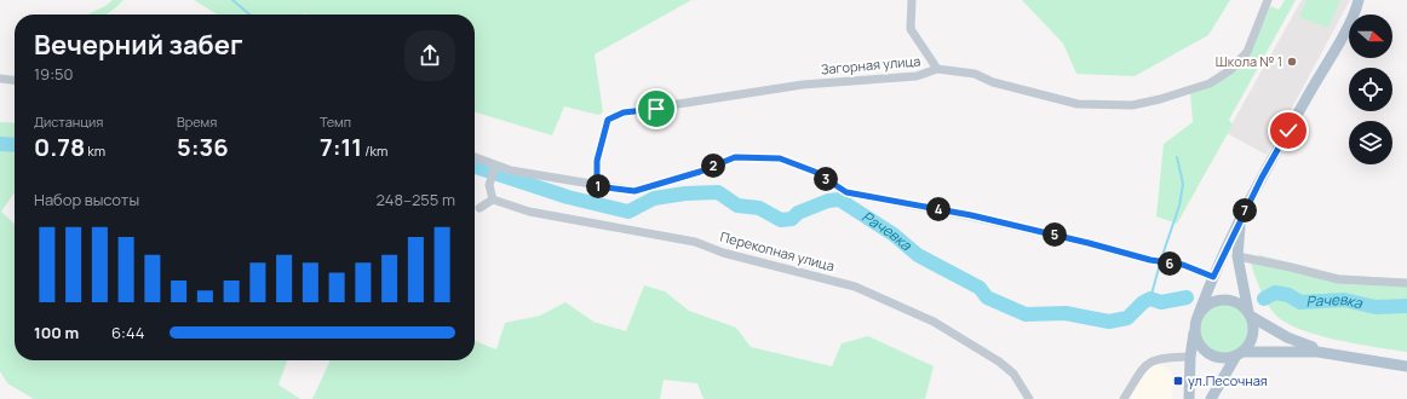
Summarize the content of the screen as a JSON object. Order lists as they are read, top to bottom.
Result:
{
  "streets": {
    "street": ["Загорная улица", "Перекопная улица"]
  },
  "water": ["Рачевка"],
  "places": {
    "other": ["Школа № 1"],
    "transit": ["ул.Песочная"]
  },
  "north": "right",
  "page": {
    "heading": ["Вечерний забег", "19:50"],
    "stats": [
      ["Дистанция", "0.78 km"],
      ["Время", "5:36"],
      ["Темп", "7:11 /km"]
    ],
    "pins": [
      "2",
      "3",
      "1",
      "4",
      "7",
      "5",
      "6"
    ],
    "chart": ["Набор высоты", "248–255 m"],
    "list": [
      {
        "name": "100 m",
        "note": "6:44"
      }
    ]
  }
}
